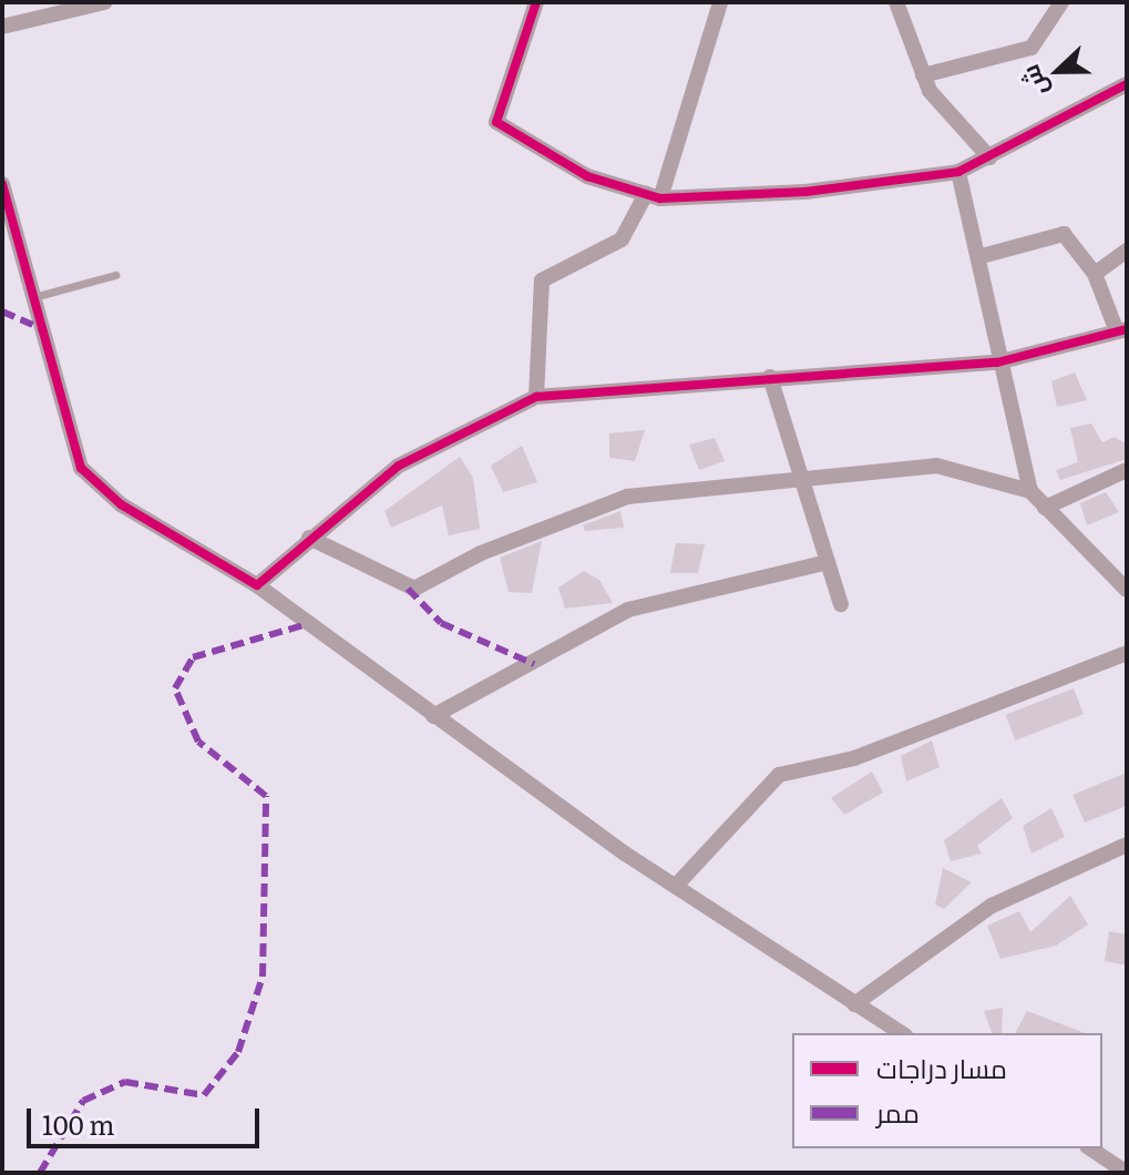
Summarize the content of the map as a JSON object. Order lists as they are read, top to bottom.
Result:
{
  "legend": ["مسار دراجات", "ممر"],
  "scale_bar": "100 m",
  "north": "left"
}
